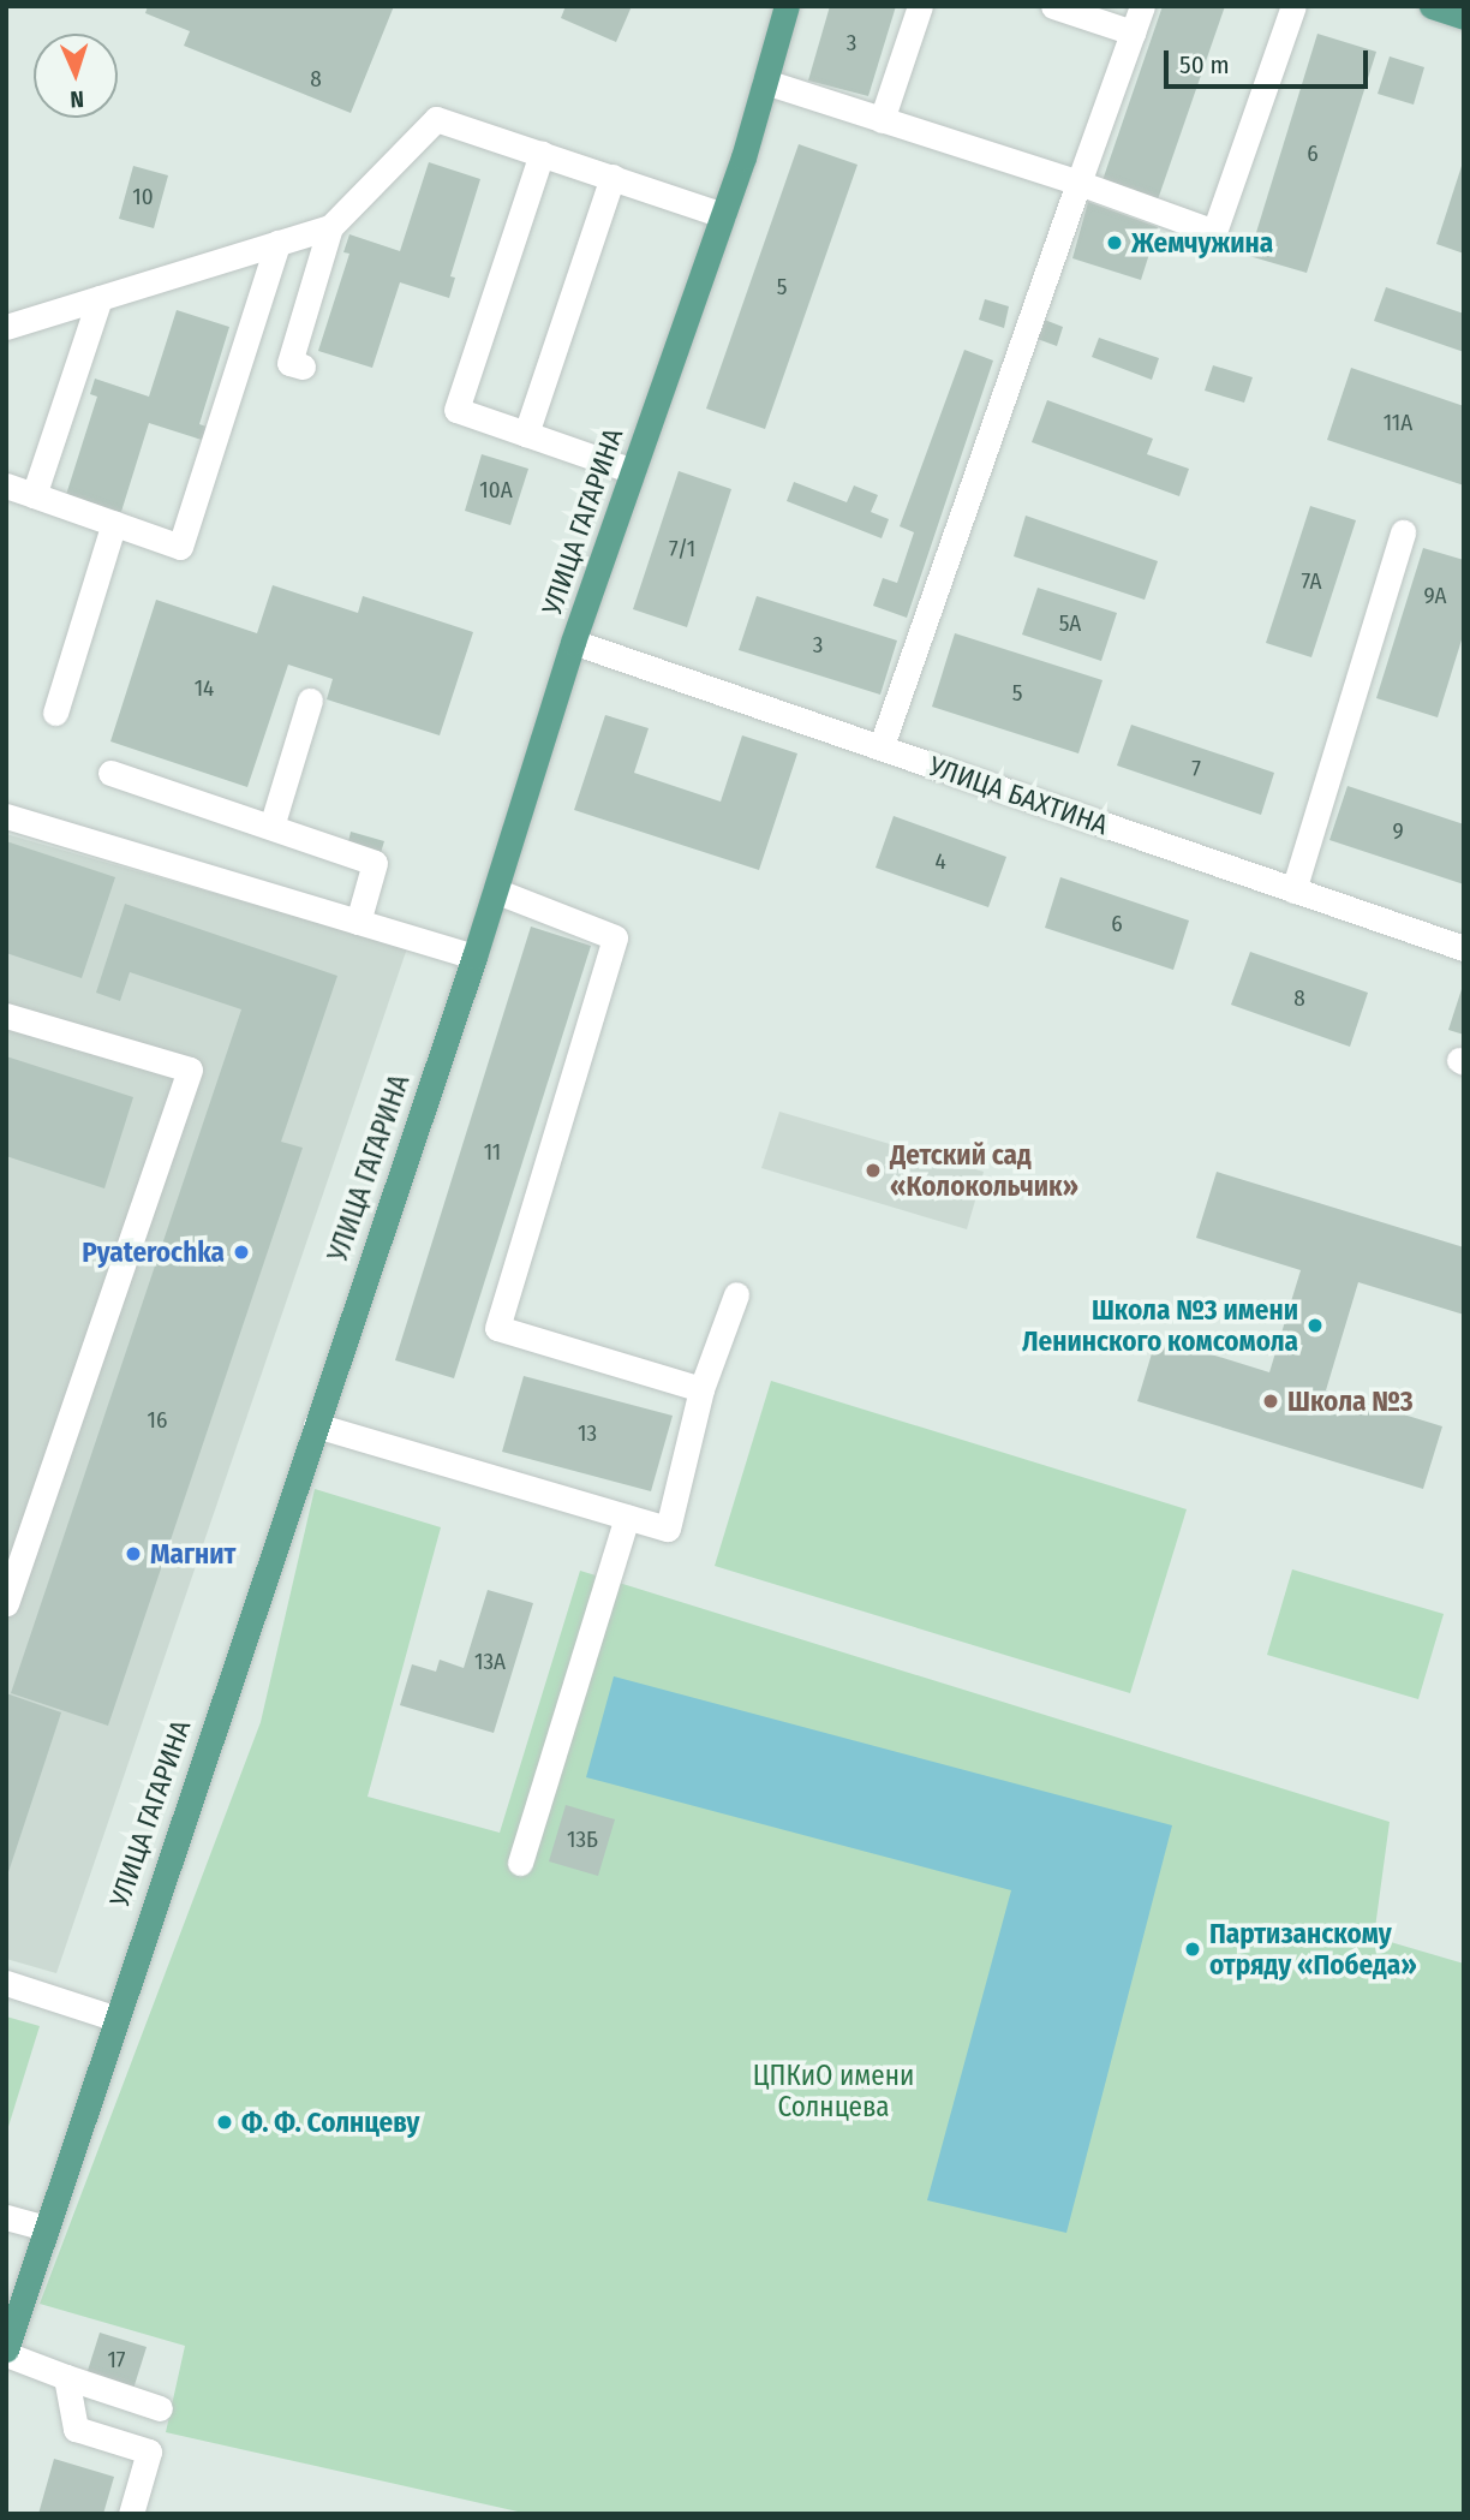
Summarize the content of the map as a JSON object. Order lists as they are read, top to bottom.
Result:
{
  "streets": {
    "main road": ["УЛИЦА ГАГАРИНА"],
    "street": ["УЛИЦА БАХТИНА"]
  },
  "crossings": [
    ["УЛИЦА ГАГАРИНА", "УЛИЦА БАХТИНА"]
  ],
  "parks": ["ЦПКиО имени Солнцева"],
  "places": [
    "Жемчужина",
    "Детский сад «Колокольчик»",
    "Pyaterochka",
    "Школа №3 имени Ленинского комсомола",
    "Школа №3",
    "Магнит",
    "Партизанскому отряду «Победа»",
    "Ф. Ф. Солнцеву"
  ],
  "house_numbers": [
    "3",
    "8",
    "6",
    "10",
    "5",
    "11А",
    "10А",
    "7/1",
    "7А",
    "9А",
    "5А",
    "3",
    "14",
    "5",
    "7",
    "9",
    "4",
    "6",
    "8",
    "11",
    "16",
    "13",
    "13А",
    "13Б",
    "17"
  ],
  "scale_bar": "50 m",
  "north": "bottom"
}
